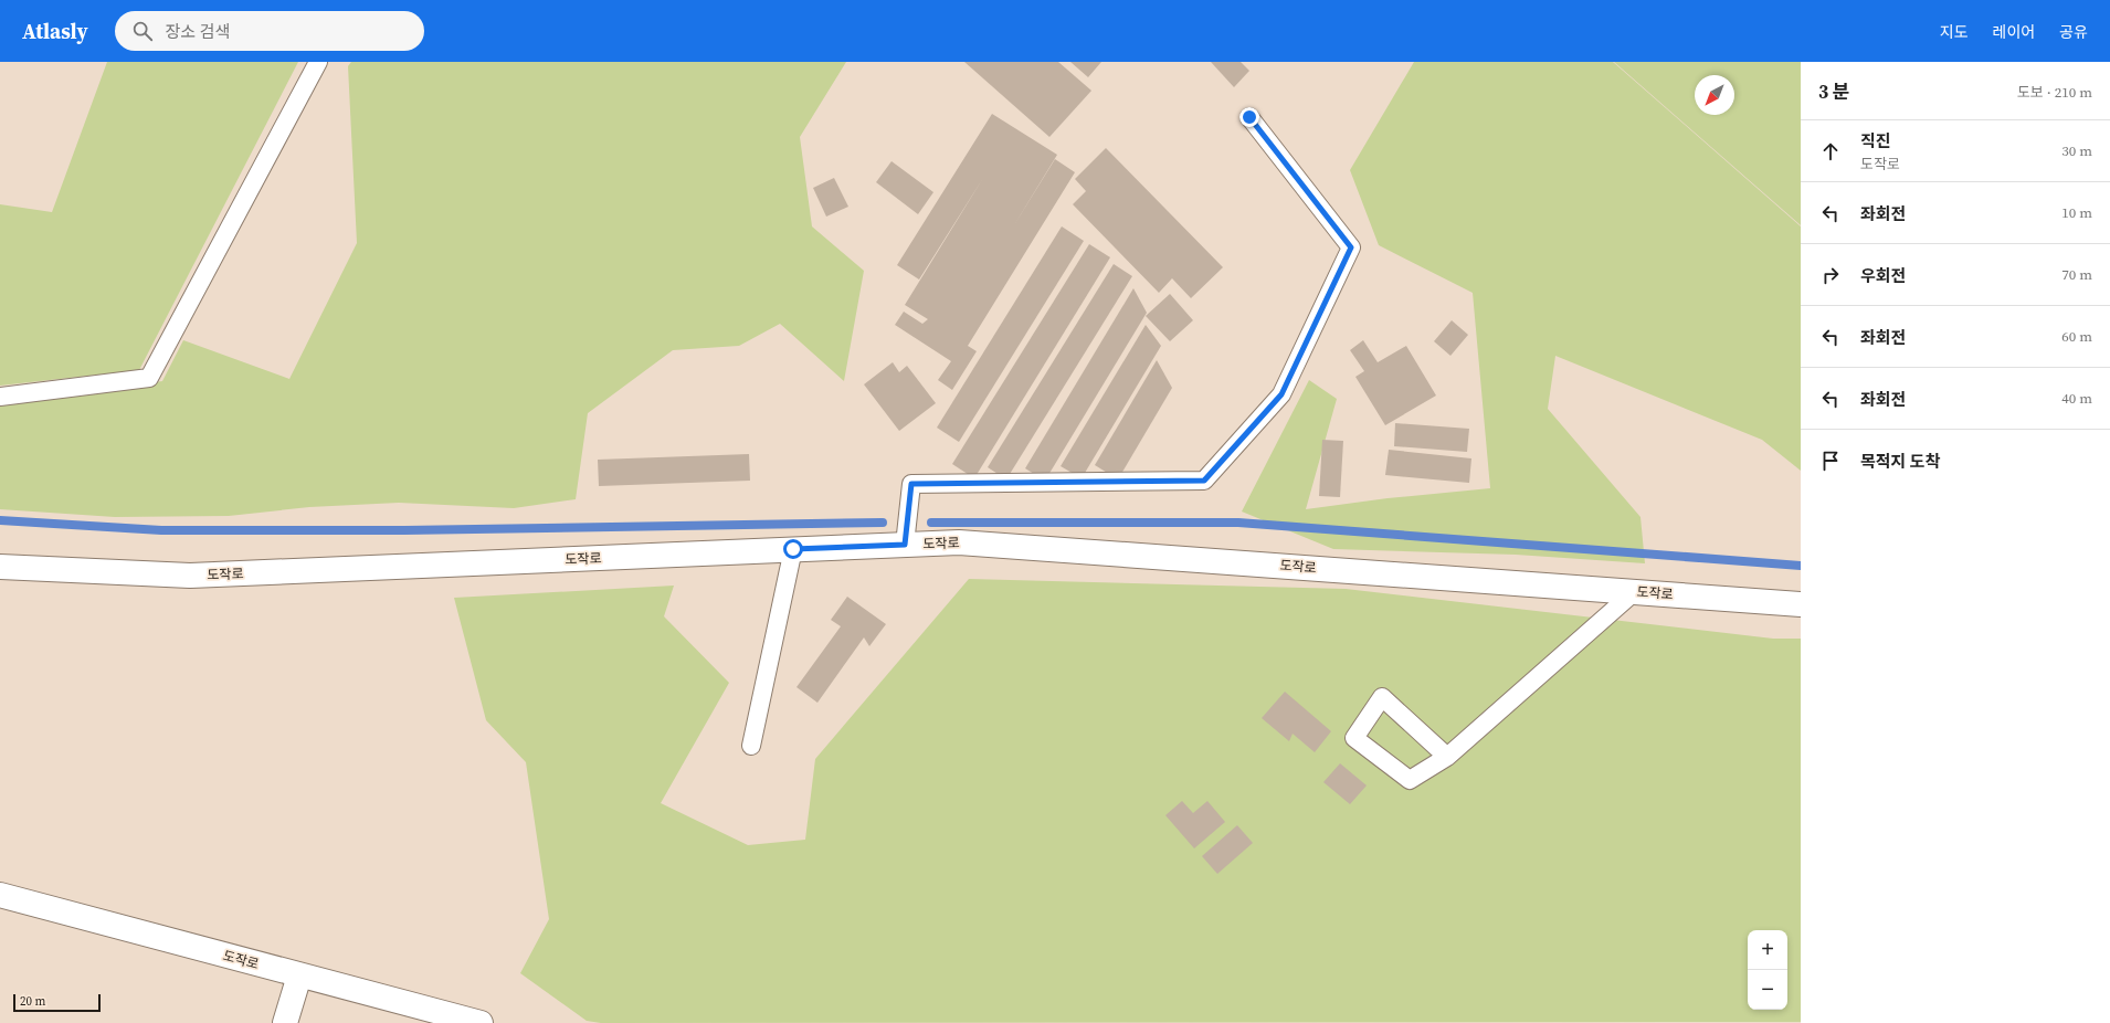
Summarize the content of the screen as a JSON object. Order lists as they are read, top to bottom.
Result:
{
  "streets": {
    "street": ["도작로"]
  },
  "scale_bar": "20 m",
  "north": "bottom left",
  "page": {
    "header": "Atlasly",
    "search": "장소 검색",
    "nav": ["지도", "레이어", "공유"],
    "heading": ["3 분", "도보 · 210 m"],
    "list": [
      ["직진", "도작로", "30 m"],
      ["좌회전", "10 m"],
      ["우회전", "70 m"],
      ["좌회전", "60 m"],
      ["좌회전", "40 m"],
      "목적지 도착"
    ],
    "map_buttons": ["+", "−"],
    "scale": "20 m"
  }
}
